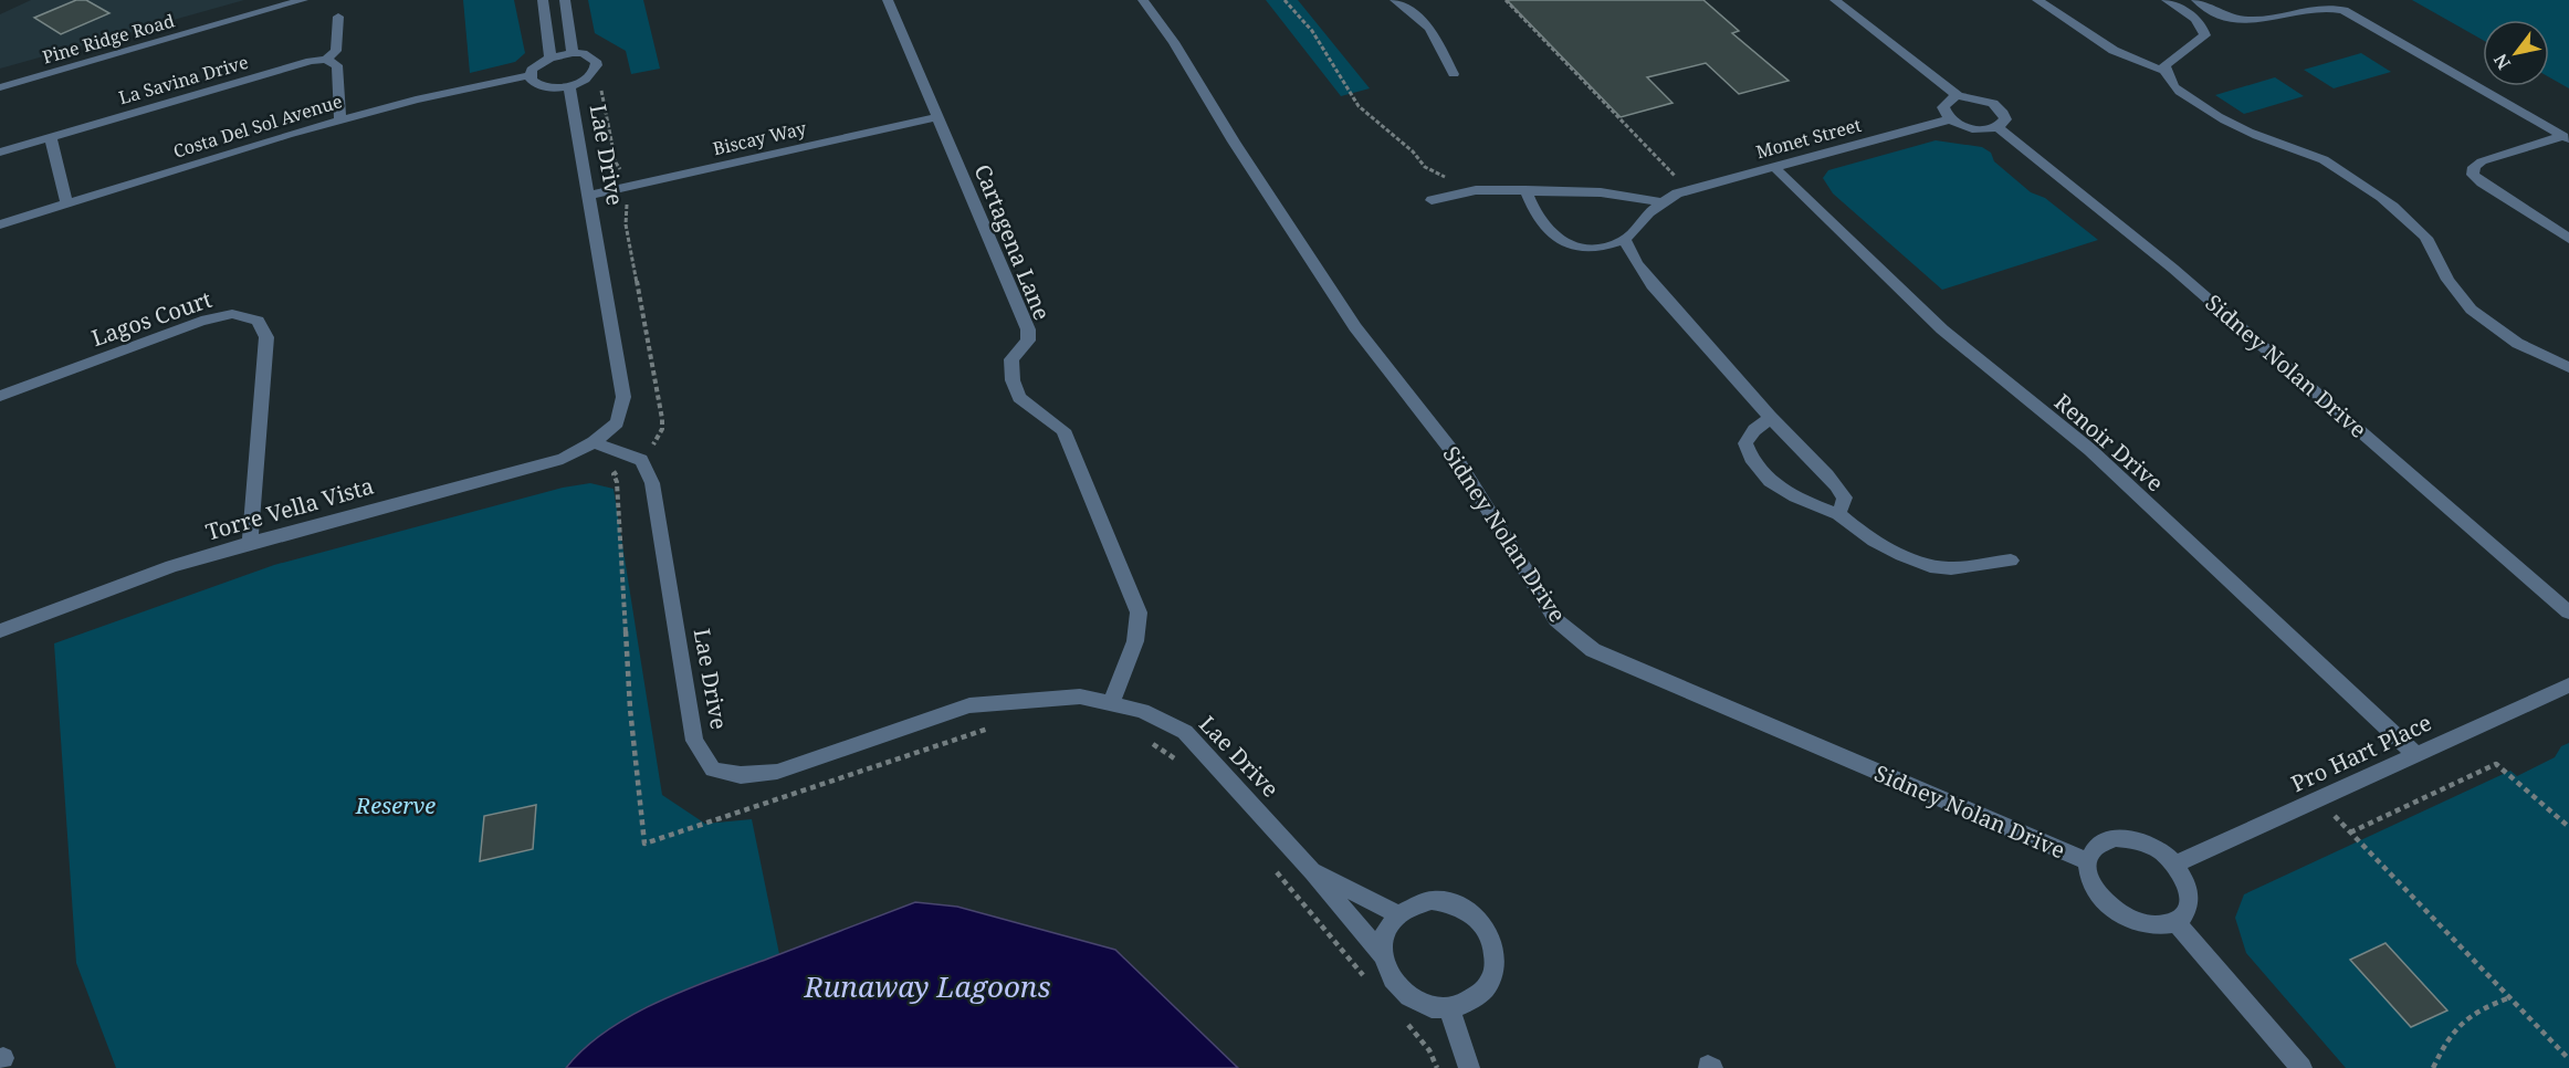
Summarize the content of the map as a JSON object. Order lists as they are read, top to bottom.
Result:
{
  "streets": {
    "street": [
      "Pine Ridge Road",
      "La Savina Drive",
      "Costa Del Sol Avenue",
      "Biscay Way",
      "Monet Street",
      "Lae Drive",
      "Cartagena Lane",
      "Lagos Court",
      "Sidney Nolan Drive",
      "Renoir Drive",
      "Torre Vella Vista",
      "Pro Hart Place"
    ]
  },
  "crossings": [
    ["Biscay Way", "Lae Drive"],
    ["Biscay Way", "Cartagena Lane"],
    ["Monet Street", "Renoir Drive"],
    ["Lae Drive", "Cartagena Lane"],
    ["Lae Drive", "Torre Vella Vista"],
    ["Lagos Court", "Torre Vella Vista"],
    ["Sidney Nolan Drive", "Pro Hart Place"],
    ["Renoir Drive", "Pro Hart Place"]
  ],
  "water": ["Runaway Lagoons"],
  "parks": ["Reserve"],
  "north": "bottom left"
}
